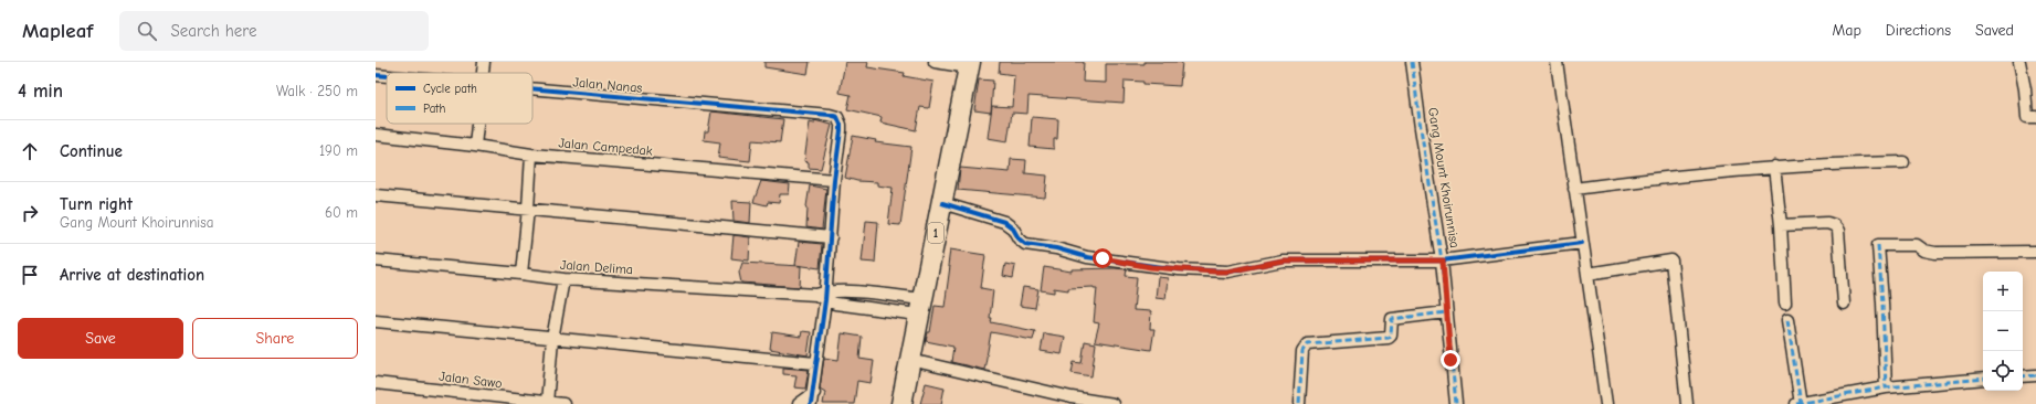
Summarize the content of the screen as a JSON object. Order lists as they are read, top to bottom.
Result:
{
  "streets": {
    "highway": ["1"],
    "street": [
      "Jalan Nanas",
      "Jalan Campedak",
      "Gang Mount Khoirunnisa",
      "Jalan Delima",
      "Jalan Sawo"
    ]
  },
  "crossings": [
    ["Jalan Nanas", "Jalan Campedak"],
    ["1", "Jalan Delima"]
  ],
  "legend": ["Cycle path", "Path"],
  "page": {
    "header": "Mapleaf",
    "search": "Search here",
    "nav": ["Map", "Directions", "Saved"],
    "heading": ["4 min", "Walk · 250 m"],
    "list": [
      ["Continue", "190 m"],
      ["Turn right", "Gang Mount Khoirunnisa", "60 m"],
      "Arrive at destination"
    ],
    "map_buttons": ["+", "−"],
    "buttons": ["Save", "Share"]
  }
}
